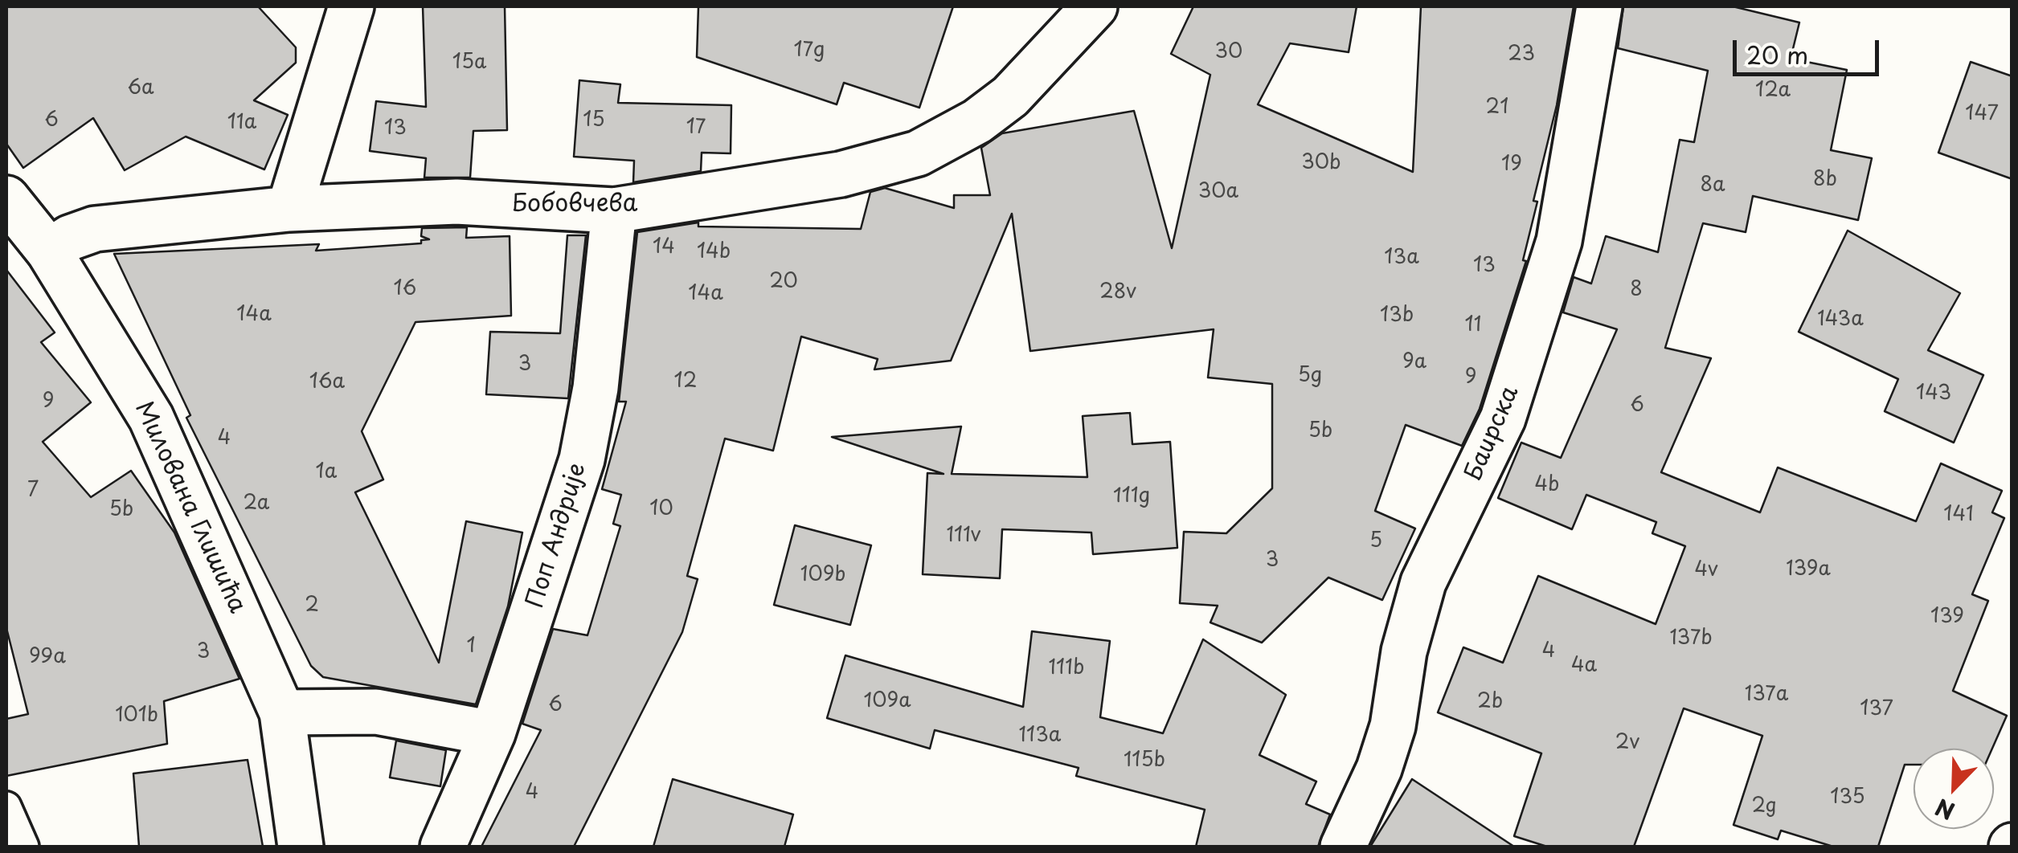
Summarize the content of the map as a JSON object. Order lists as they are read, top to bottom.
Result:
{
  "streets": {
    "street": [
      "Бобовчева",
      "Баирска",
      "Милована Глишића",
      "Поп Андрије"
    ]
  },
  "crossings": [
    ["Бобовчева", "Милована Глишића"],
    ["Бобовчева", "Поп Андрије"]
  ],
  "house_numbers": [
    "17g",
    "30",
    "23",
    "15a",
    "6a",
    "12a",
    "21",
    "147",
    "6",
    "15",
    "11a",
    "17",
    "13",
    "30b",
    "19",
    "8b",
    "8a",
    "30a",
    "14",
    "14b",
    "13a",
    "13",
    "20",
    "16",
    "8",
    "28v",
    "14a",
    "14a",
    "13b",
    "143a",
    "11",
    "9a",
    "3",
    "5g",
    "9",
    "12",
    "16a",
    "143",
    "9",
    "6",
    "5b",
    "4",
    "1a",
    "4b",
    "7",
    "111g",
    "2a",
    "10",
    "5b",
    "141",
    "111v",
    "5",
    "3",
    "139a",
    "4v",
    "109b",
    "2",
    "139",
    "137b",
    "1",
    "4",
    "3",
    "99a",
    "4a",
    "111b",
    "137a",
    "109a",
    "2b",
    "6",
    "137",
    "101b",
    "113a",
    "2v",
    "115b",
    "4",
    "135",
    "2g"
  ],
  "scale_bar": "20 m",
  "north": "bottom left"
}
